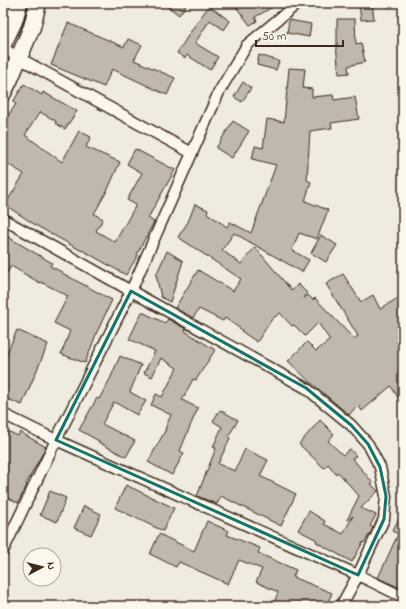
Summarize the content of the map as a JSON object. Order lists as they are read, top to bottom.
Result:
{
  "scale_bar": "50 m",
  "north": "right"
}
